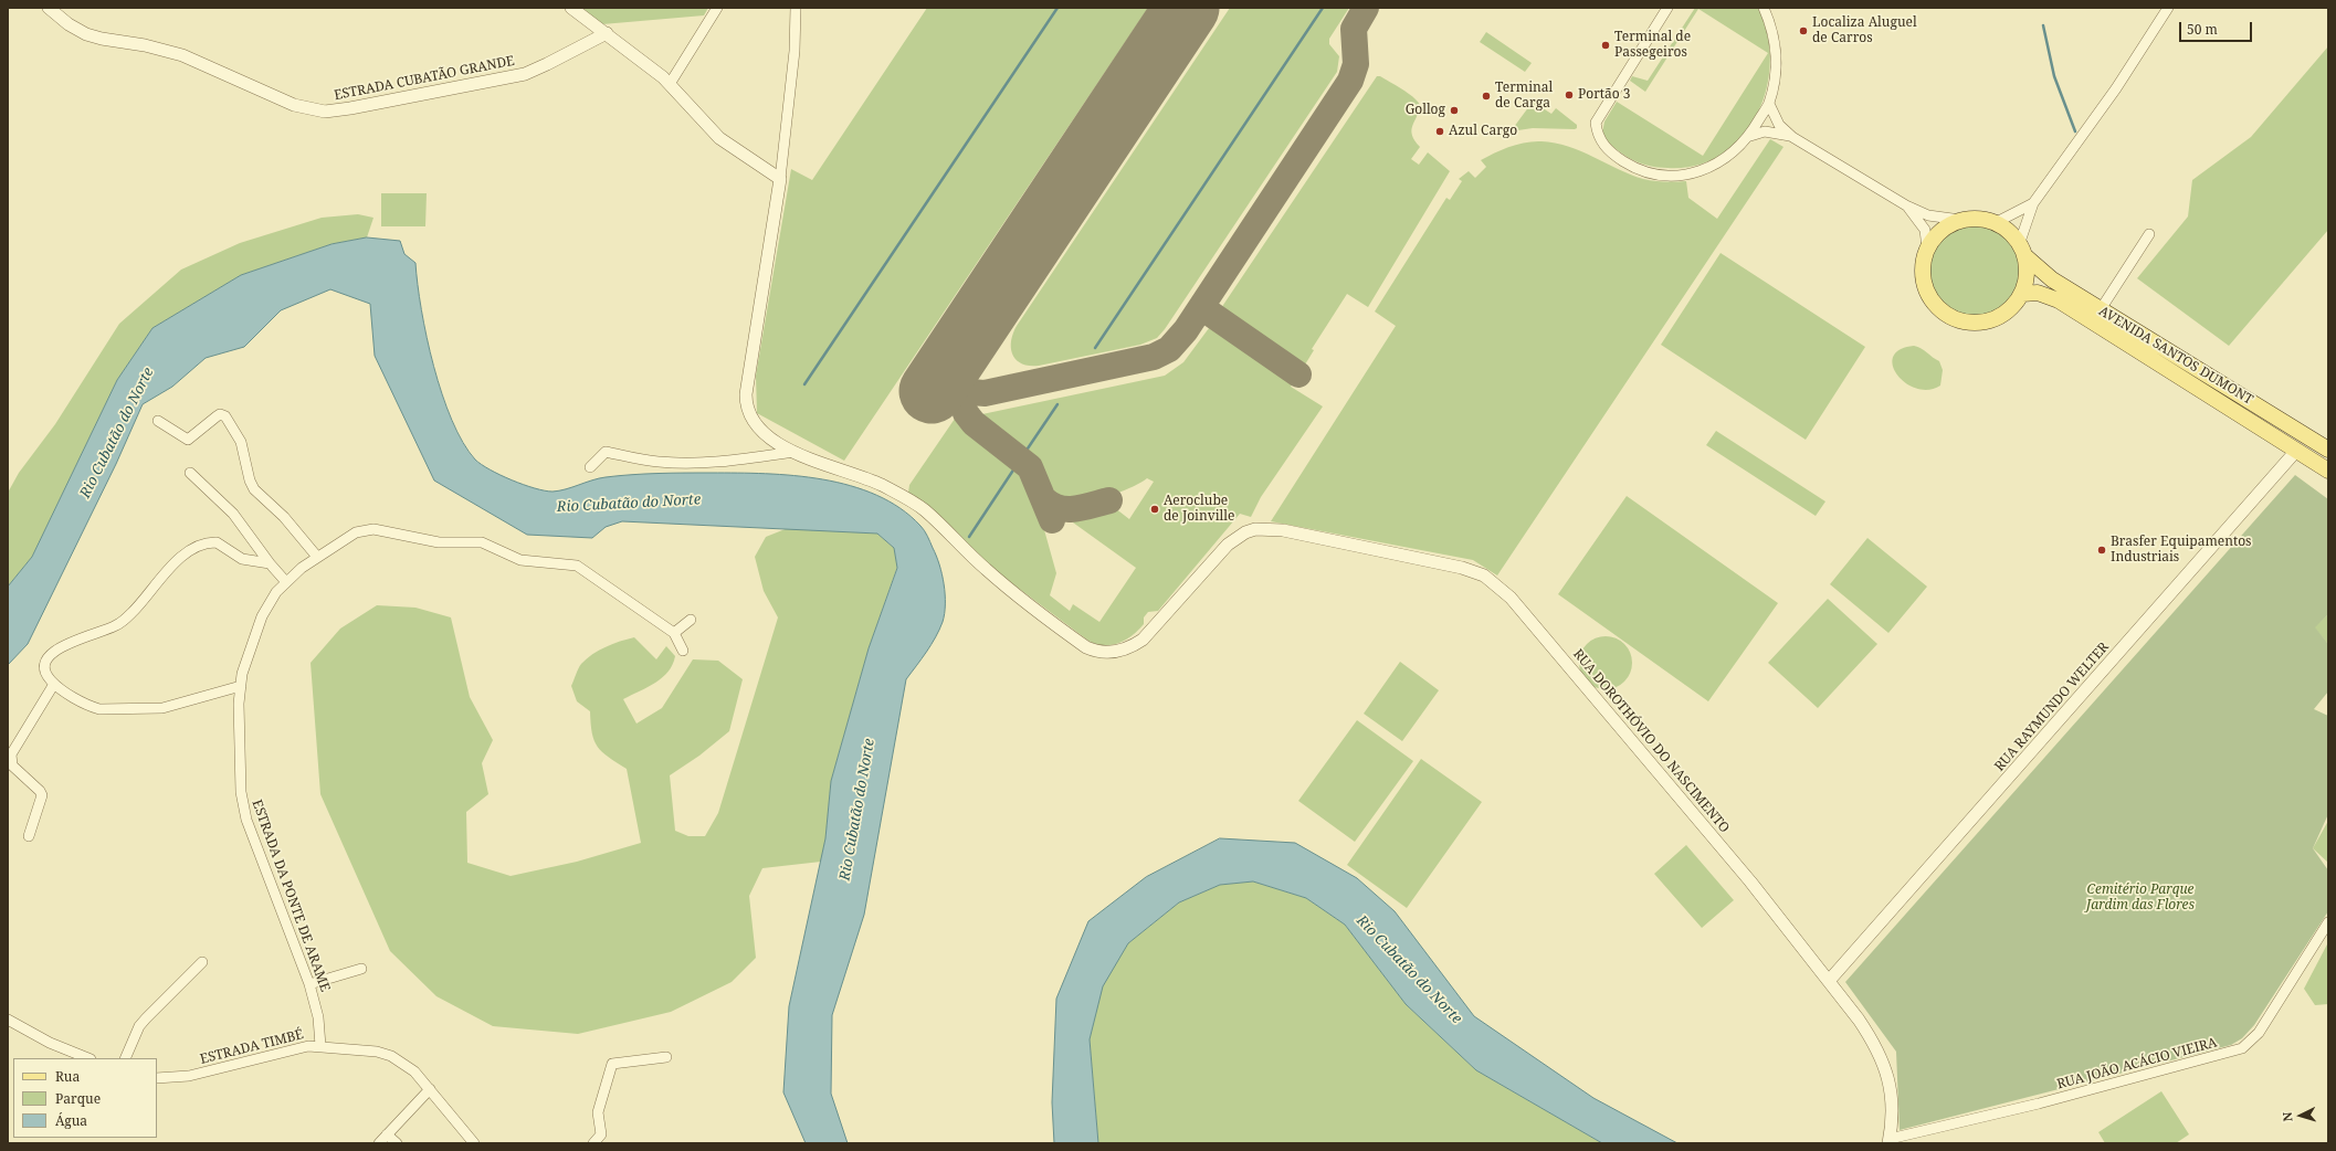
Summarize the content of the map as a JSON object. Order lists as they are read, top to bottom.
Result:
{
  "streets": {
    "main road": ["AVENIDA SANTOS DUMONT"],
    "street": [
      "ESTRADA CUBATÃO GRANDE",
      "RUA RAYMUNDO WELTER",
      "RUA DOROTHÓVIO DO NASCIMENTO",
      "ESTRADA DA PONTE DE ARAME",
      "ESTRADA TIMBÉ",
      "RUA JOÃO ACÁCIO VIEIRA"
    ]
  },
  "crossings": [
    ["AVENIDA SANTOS DUMONT", "RUA RAYMUNDO WELTER"],
    ["RUA RAYMUNDO WELTER", "RUA DOROTHÓVIO DO NASCIMENTO"],
    ["RUA DOROTHÓVIO DO NASCIMENTO", "RUA JOÃO ACÁCIO VIEIRA"],
    ["ESTRADA DA PONTE DE ARAME", "ESTRADA TIMBÉ"]
  ],
  "water": ["Rio Cubatão do Norte"],
  "parks": ["Cemitério Parque Jardim das Flores"],
  "places": [
    "Localiza Aluguel de Carros",
    "Terminal de Passegeiros",
    "Portão 3",
    "Terminal de Carga",
    "Gollog",
    "Azul Cargo",
    "Aeroclube de Joinville",
    "Brasfer Equipamentos Industriais"
  ],
  "legend": ["Rua", "Parque", "Água"],
  "scale_bar": "50 m",
  "north": "left"
}
